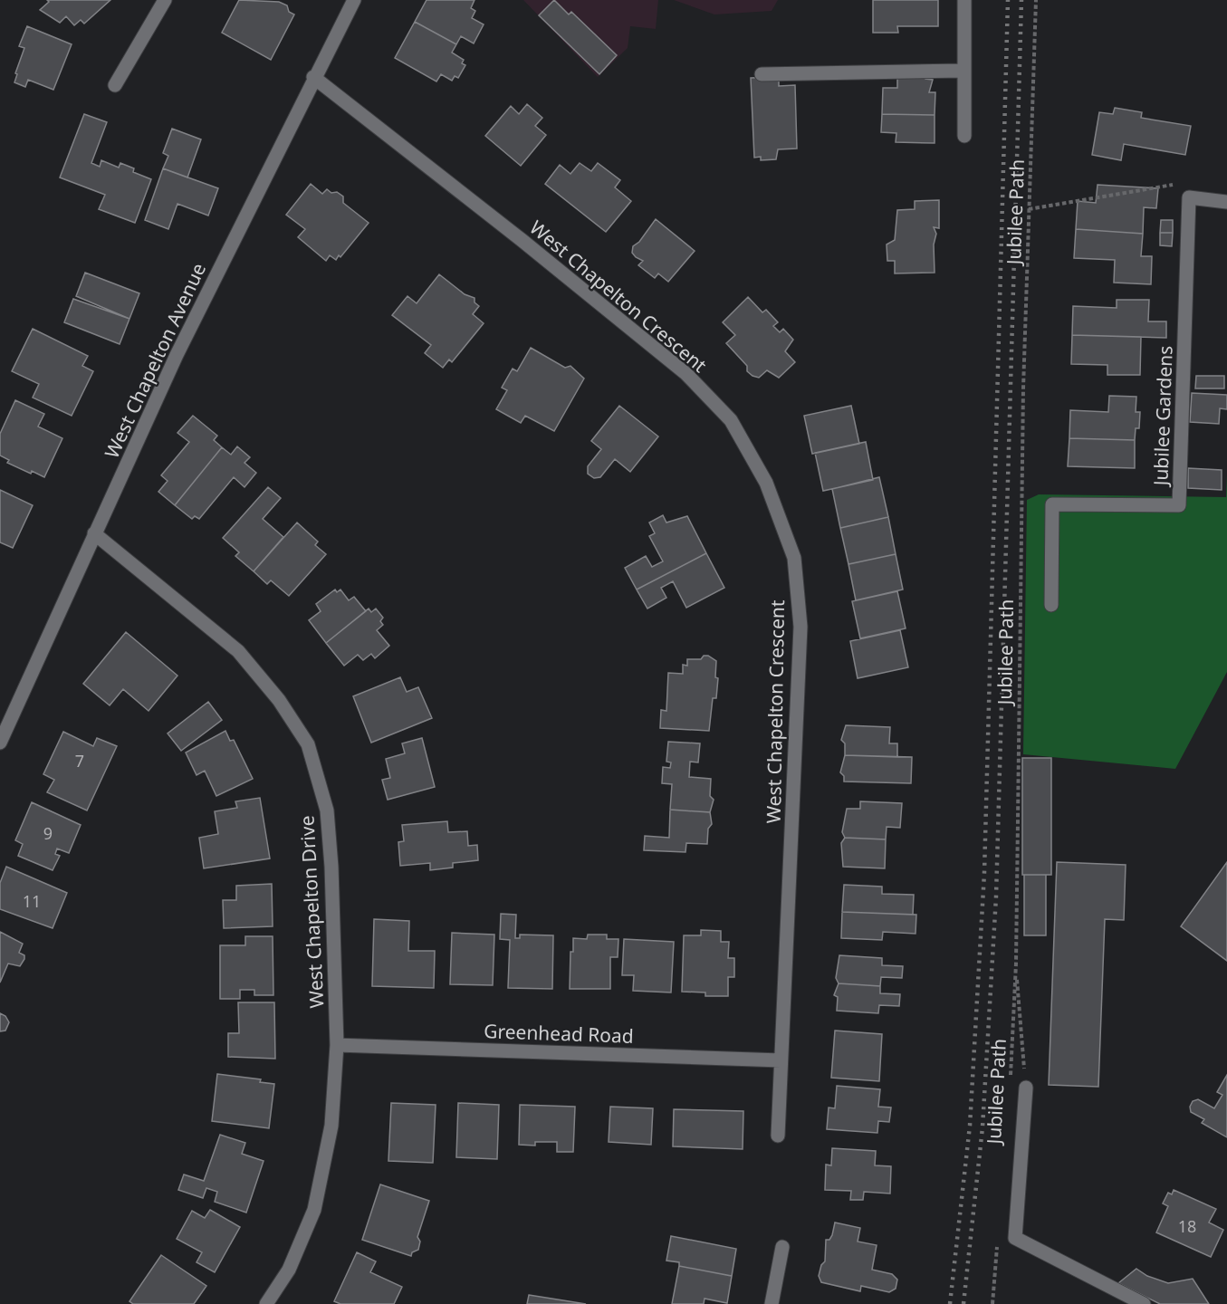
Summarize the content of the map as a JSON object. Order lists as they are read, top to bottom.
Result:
{
  "streets": {
    "street": [
      "West Chapelton Crescent",
      "West Chapelton Avenue",
      "Jubilee Gardens",
      "West Chapelton Drive",
      "Greenhead Road"
    ],
    "path": ["Jubilee Path"]
  },
  "crossings": [
    ["West Chapelton Crescent", "West Chapelton Avenue"],
    ["West Chapelton Crescent", "Greenhead Road"],
    ["West Chapelton Avenue", "West Chapelton Drive"],
    ["West Chapelton Drive", "Greenhead Road"]
  ],
  "house_numbers": [
    "7",
    "9",
    "11",
    "18"
  ]
}
